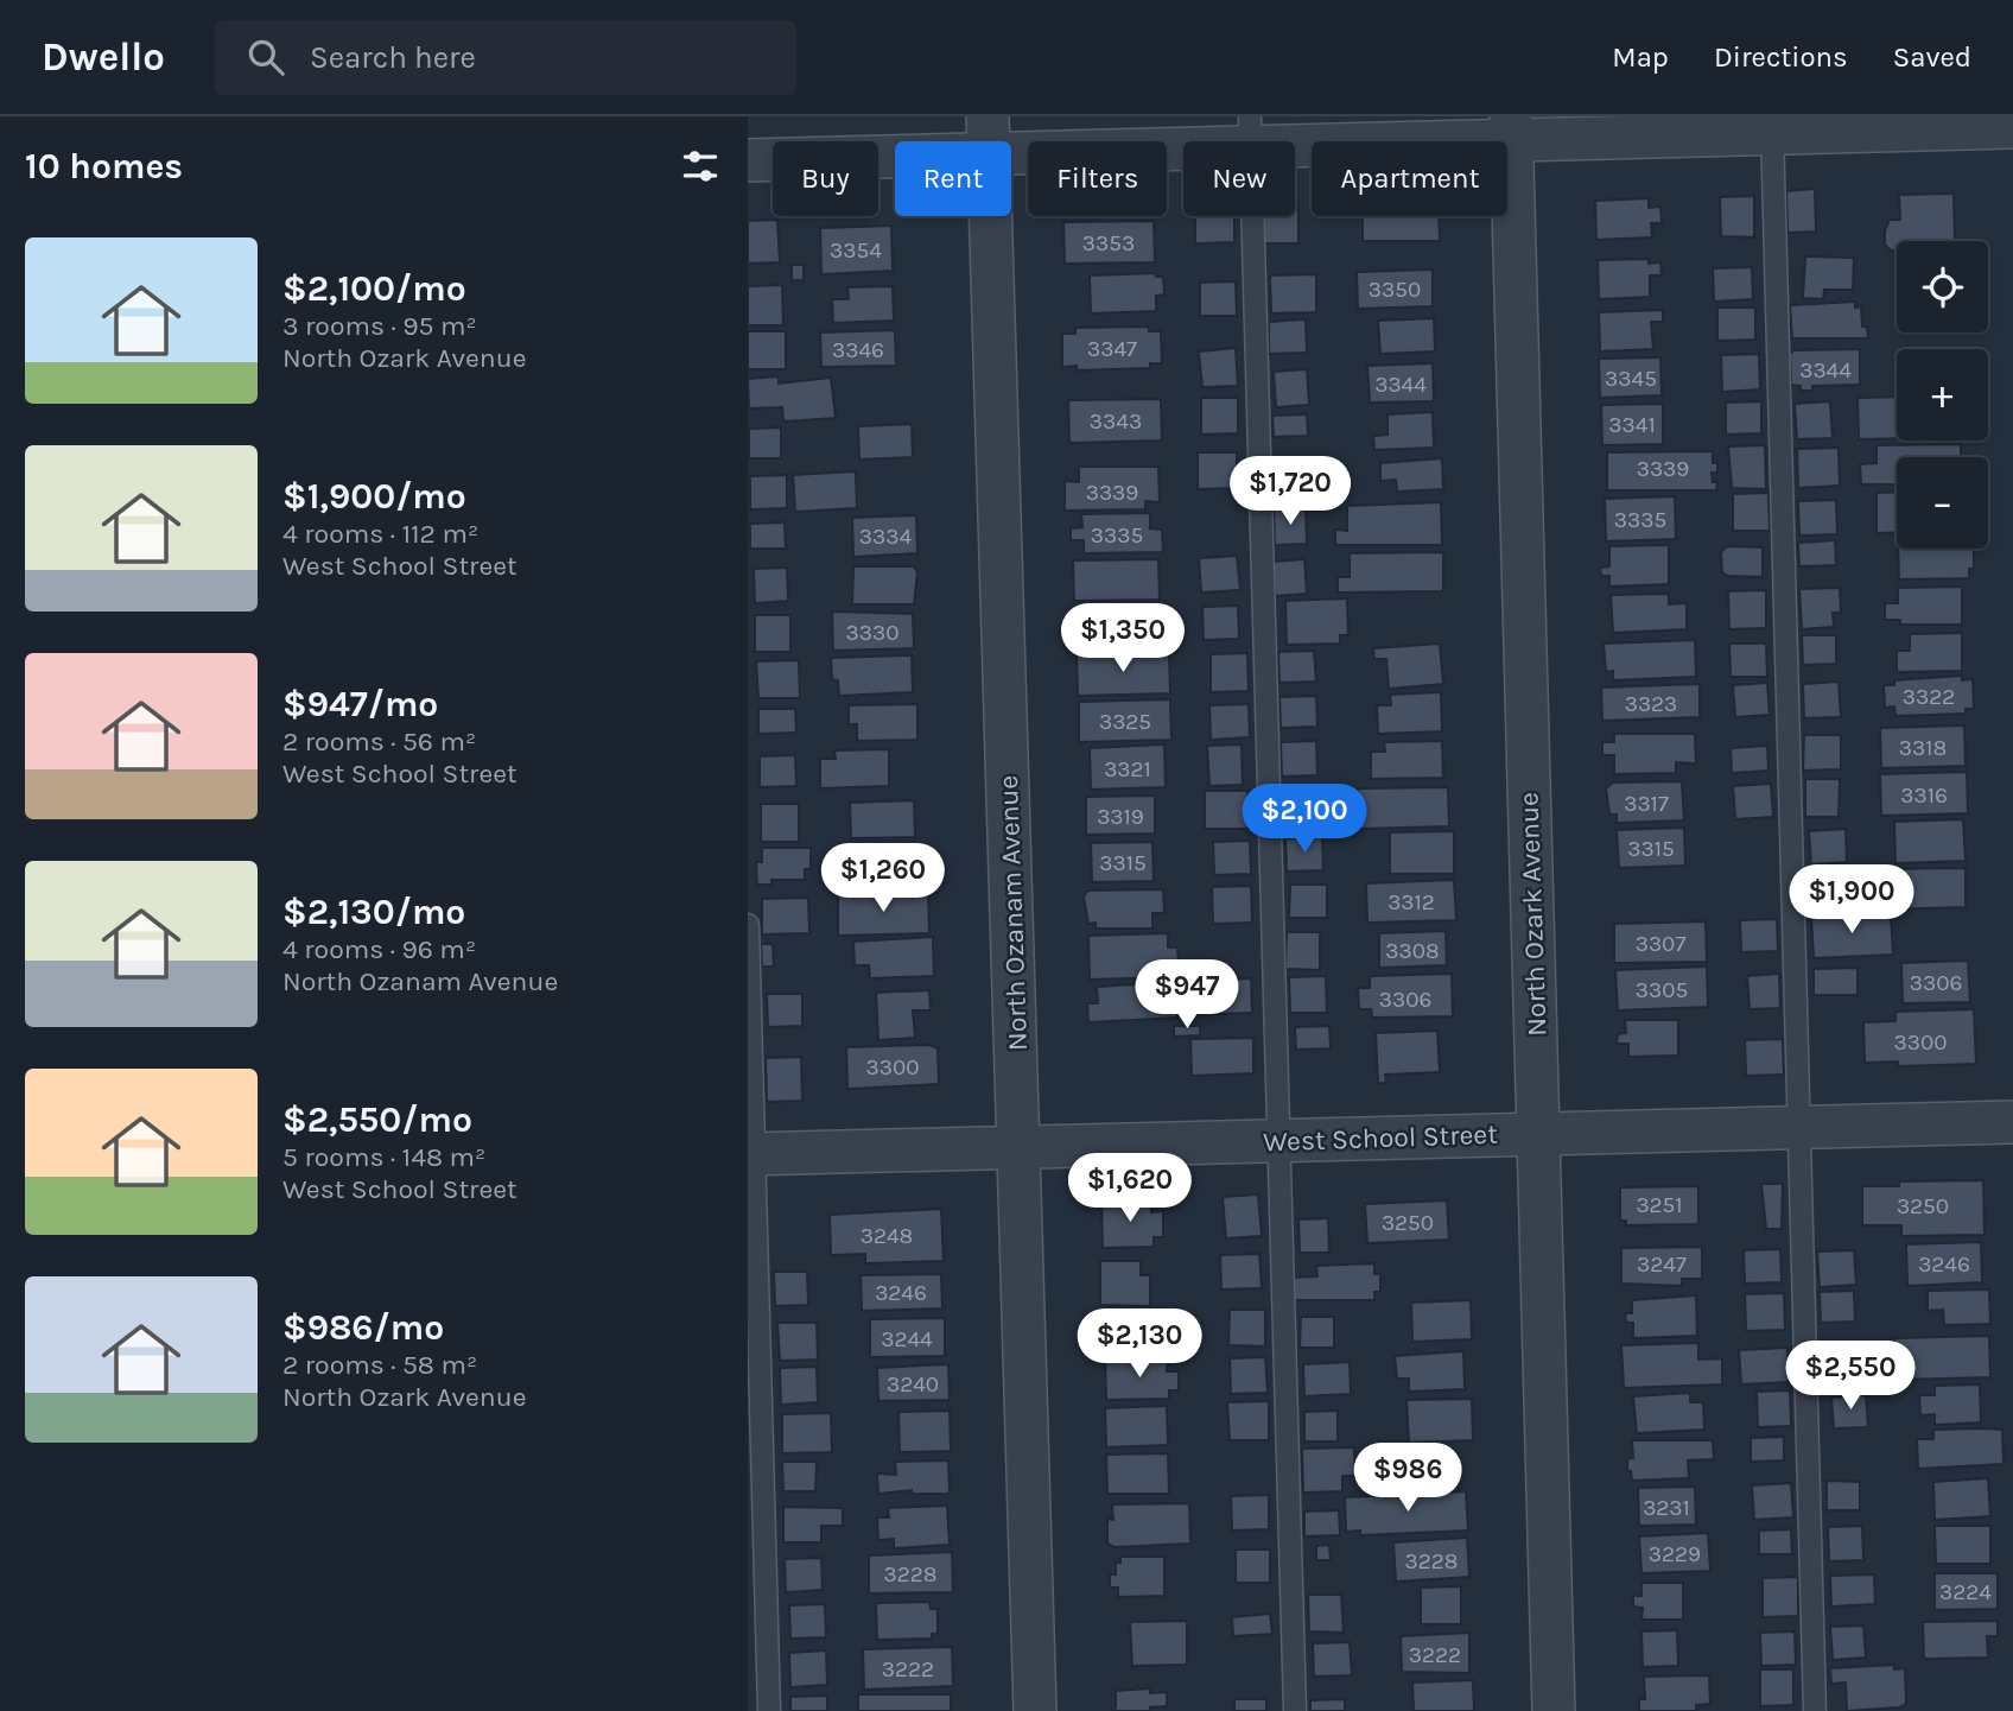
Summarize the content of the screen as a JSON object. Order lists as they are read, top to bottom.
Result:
{
  "streets": {
    "street": ["North Ozanam Avenue", "North Ozark Avenue", "West School Street"]
  },
  "crossings": [
    ["North Ozanam Avenue", "West School Street"],
    ["North Ozark Avenue", "West School Street"]
  ],
  "house_numbers": [
    "3353",
    "3354",
    "3350",
    "3347",
    "3346",
    "3344",
    "3345",
    "3344",
    "3343",
    "3341",
    "3339",
    "3339",
    "3335",
    "3335",
    "3334",
    "3330",
    "3322",
    "3323",
    "3325",
    "3318",
    "3321",
    "3316",
    "3317",
    "3319",
    "3315",
    "3315",
    "3312",
    "3307",
    "3308",
    "3306",
    "3305",
    "3306",
    "3300",
    "3300",
    "3251",
    "3250",
    "3250",
    "3248",
    "3247",
    "3246",
    "3246",
    "3244",
    "3240",
    "3231",
    "3229",
    "3228",
    "3228",
    "3224",
    "3222",
    "3222"
  ],
  "page": {
    "header": "Dwello",
    "search": "Search here",
    "nav": ["Map", "Directions", "Saved"],
    "heading": "10 homes",
    "chip": [
      "Buy",
      "Rent",
      "Filters",
      "New",
      "Apartment"
    ],
    "list": [
      {
        "name": "$2,100/mo",
        "note": "3 rooms · 95 m² · North Ozark Avenue"
      },
      {
        "name": "$1,900/mo",
        "note": "4 rooms · 112 m² · West School Street"
      },
      {
        "name": "$947/mo",
        "note": "2 rooms · 56 m² · West School Street"
      },
      {
        "name": "$2,130/mo",
        "note": "4 rooms · 96 m² · North Ozanam Avenue"
      },
      {
        "name": "$2,550/mo",
        "note": "5 rooms · 148 m² · West School Street"
      },
      {
        "name": "$986/mo",
        "note": "2 rooms · 58 m² · North Ozark Avenue"
      }
    ],
    "map_buttons": ["+", "−"],
    "price": [
      "$1,720",
      "$1,350",
      "$2,100",
      "$1,260",
      "$1,900",
      "$947",
      "$1,620",
      "$2,130",
      "$2,550",
      "$986"
    ]
  }
}
